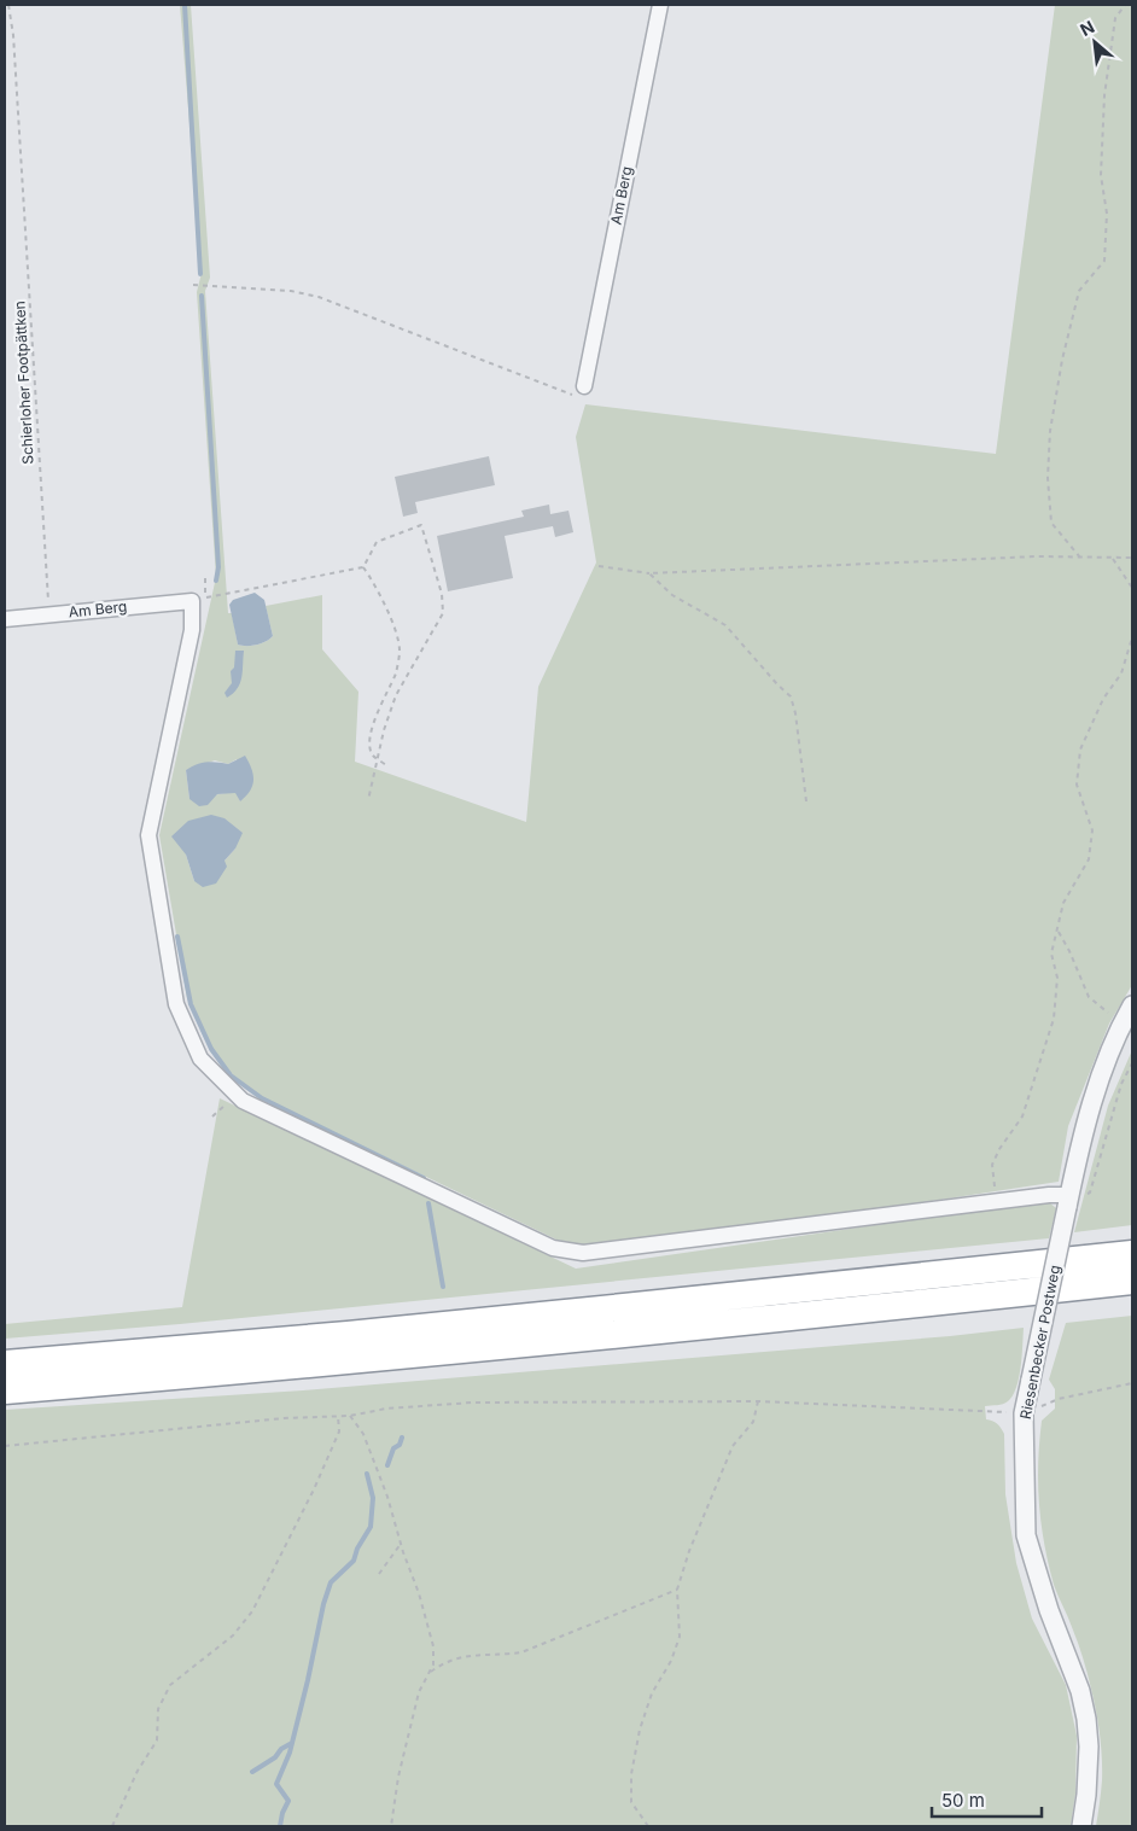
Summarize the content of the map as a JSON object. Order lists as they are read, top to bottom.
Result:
{
  "streets": {
    "street": ["Am Berg", "Riesenbecker Postweg"],
    "path": ["Schierloher Footpättken"]
  },
  "crossings": [
    ["Am Berg", "Schierloher Footpättken"]
  ],
  "scale_bar": "50 m",
  "north": "top left"
}
